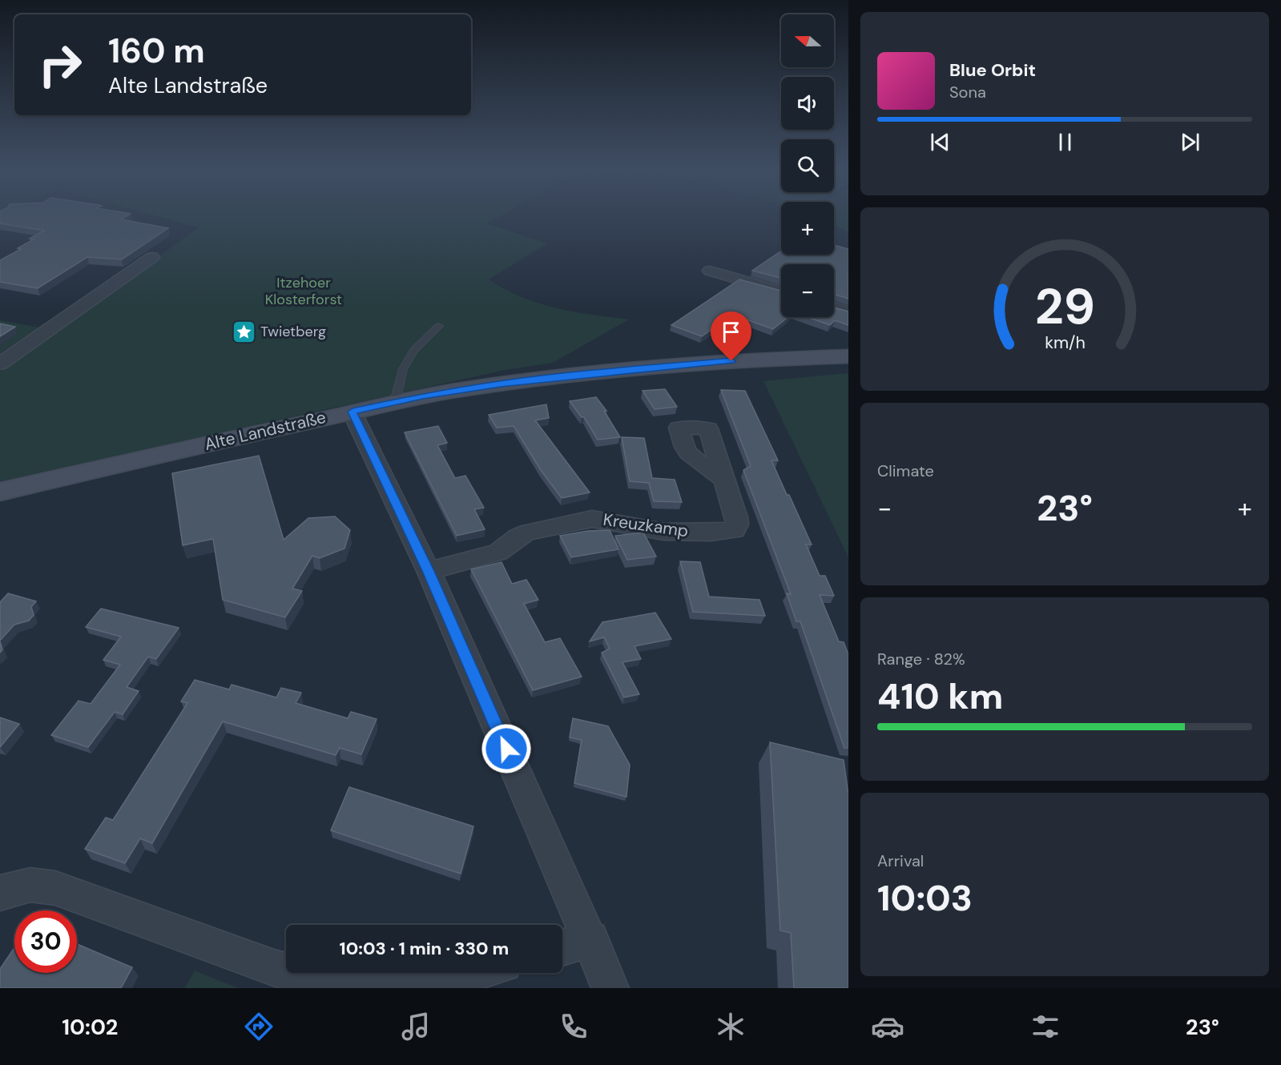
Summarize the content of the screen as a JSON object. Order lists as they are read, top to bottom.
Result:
{
  "streets": {
    "street": ["Alte Landstraße", "Kreuzkamp"]
  },
  "parks": ["Itzehoer Klosterforst"],
  "places": {
    "place": ["Twietberg"]
  },
  "north": "left",
  "page": {
    "map_buttons": ["+", "−"],
    "turn": ["160 m", "Alte Landstraße"],
    "song": ["Blue Orbit", "Sona"],
    "tile": [
      "Climate",
      ["Range · 82%", "410 km"],
      ["Arrival", "10:03"]
    ],
    "heat": ["−", "23°", "+"],
    "limit": "30",
    "trip": "10:03 · 1 min · 330 m",
    "tabs": ["10:02", "23°"],
    "gauge": ["29", "km/h"]
  }
}
